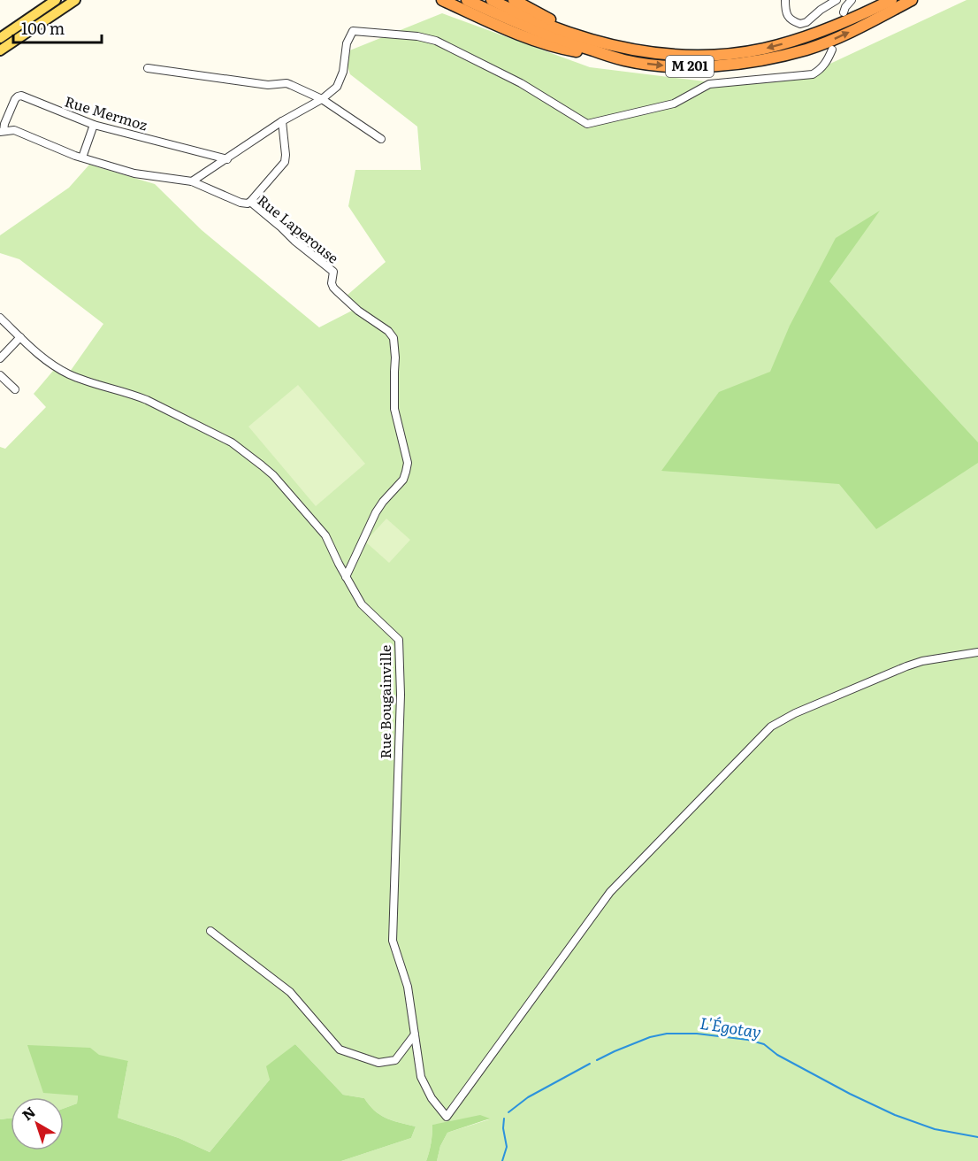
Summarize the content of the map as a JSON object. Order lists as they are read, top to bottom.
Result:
{
  "streets": {
    "highway": ["M 201"],
    "street": ["Rue Mermoz", "Rue Laperouse", "Rue Bougainville"]
  },
  "crossings": [
    ["Rue Mermoz", "Rue Laperouse"],
    ["Rue Laperouse", "Rue Bougainville"]
  ],
  "water": ["L'Égotay"],
  "scale_bar": "100 m",
  "north": "top left"
}
